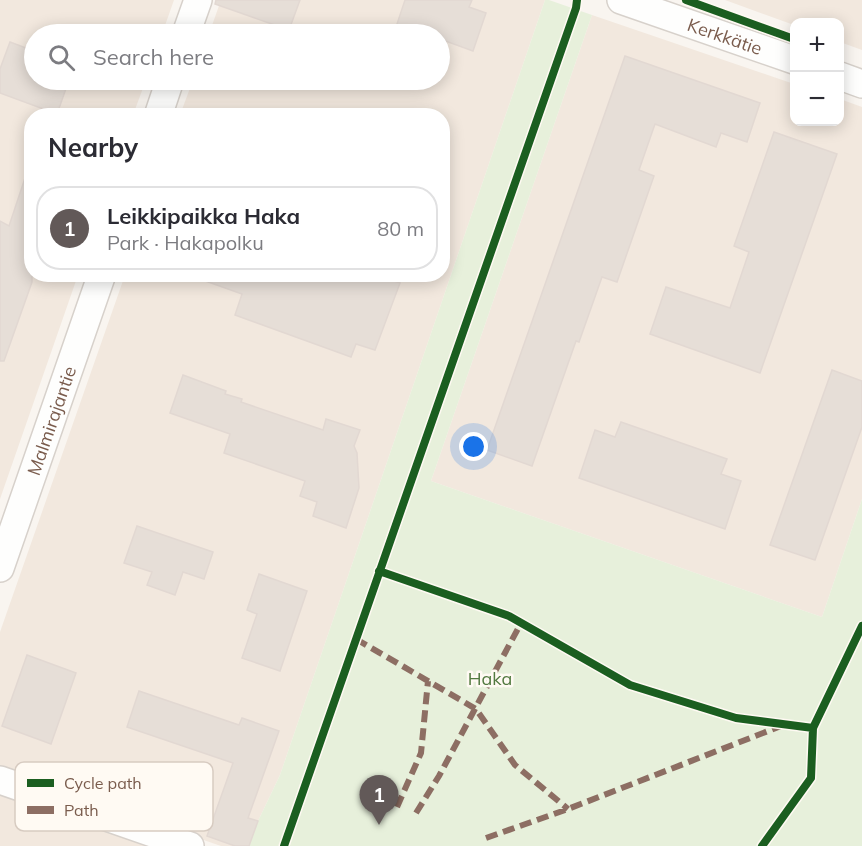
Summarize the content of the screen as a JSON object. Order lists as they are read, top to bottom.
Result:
{
  "streets": {
    "street": ["Kerkkätie", "Malmirajantie"]
  },
  "parks": ["Haka"],
  "legend": ["Cycle path", "Path"],
  "page": {
    "map_buttons": ["+", "−"],
    "search": "Search here",
    "heading": "Nearby",
    "list": [
      {
        "mark": "1",
        "name": "Leikkipaikka Haka",
        "note": "Park · Hakapolku",
        "value": "80 m"
      }
    ],
    "pins": "1"
  }
}
